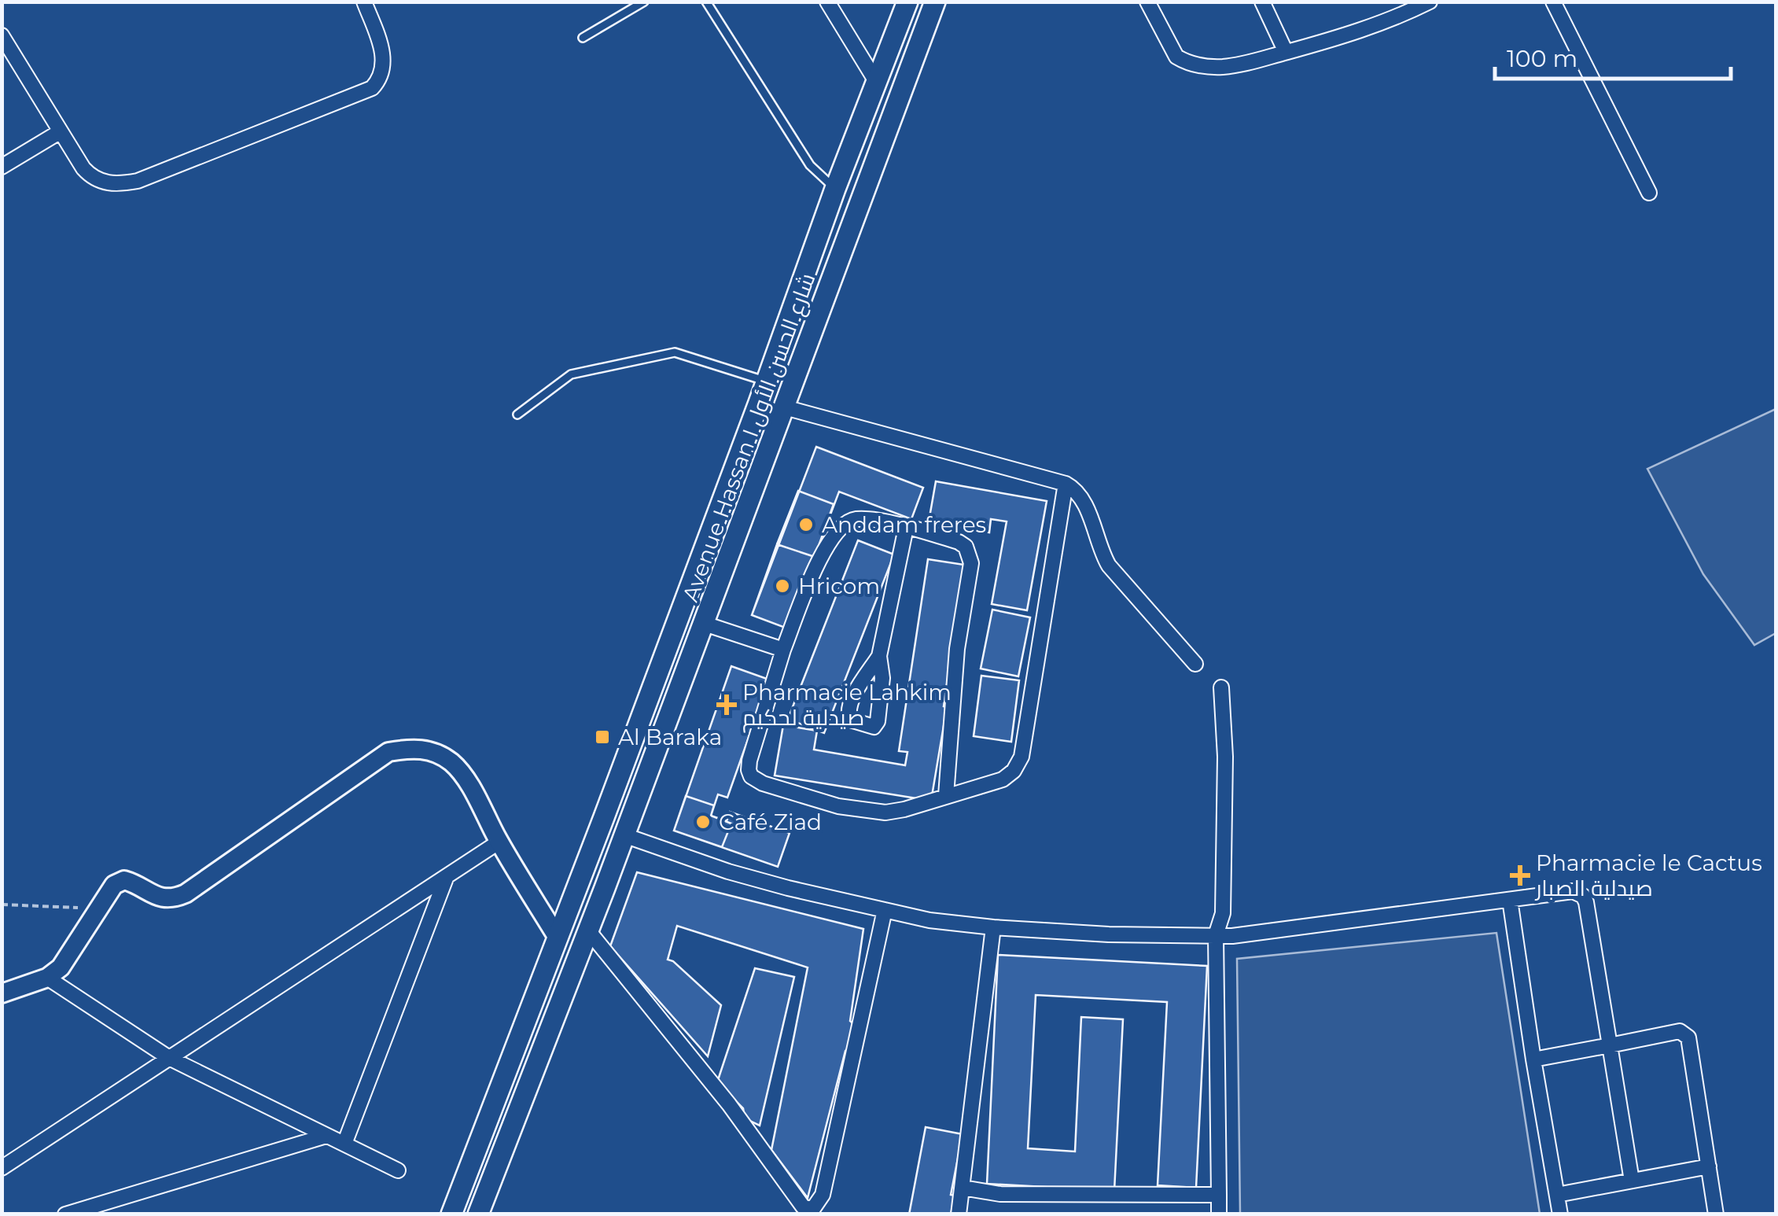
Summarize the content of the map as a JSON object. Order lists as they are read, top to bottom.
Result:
{
  "streets": {
    "main road": ["Avenue Hassan I شارع الحسن الأول"]
  },
  "places": {
    "other": ["Anddam freres", "Hricom", "Café Ziad"],
    "health": ["Pharmacie Lahkim صيدلية لحكيم", "Pharmacie le Cactus صيدلية الصبار"],
    "transit": ["Al Baraka"]
  },
  "scale_bar": "100 m"
}
